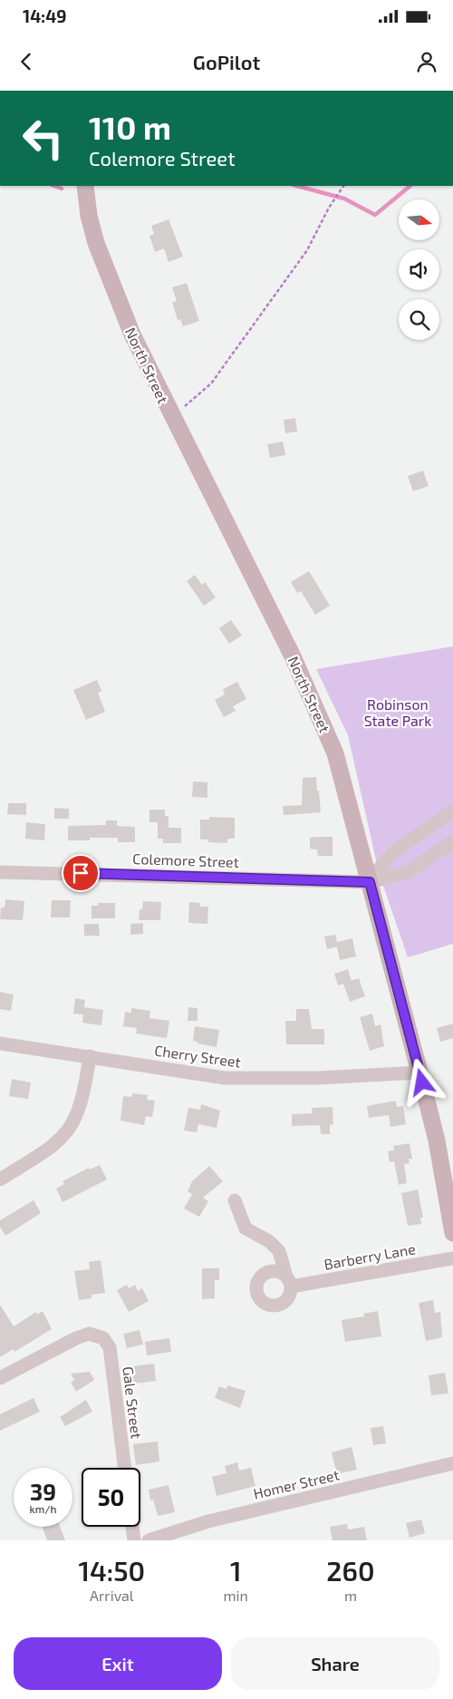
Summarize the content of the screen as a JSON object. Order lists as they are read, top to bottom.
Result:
{
  "streets": {
    "main road": ["North Street"],
    "street": [
      "Colemore Street",
      "Cherry Street",
      "Barberry Lane",
      "Gale Street",
      "Homer Street"
    ]
  },
  "crossings": [
    ["North Street", "Colemore Street"],
    ["North Street", "Cherry Street"]
  ],
  "parks": ["Robinson State Park"],
  "north": "right",
  "page": {
    "status": "14:49",
    "header": "GoPilot",
    "turn": ["110 m", "Colemore Street"],
    "speed": "39 km/h",
    "limit": "50",
    "eta": [
      "14:50",
      "Arrival",
      "1",
      "min",
      "260",
      "m"
    ],
    "buttons": ["Exit", "Share"]
  }
}
